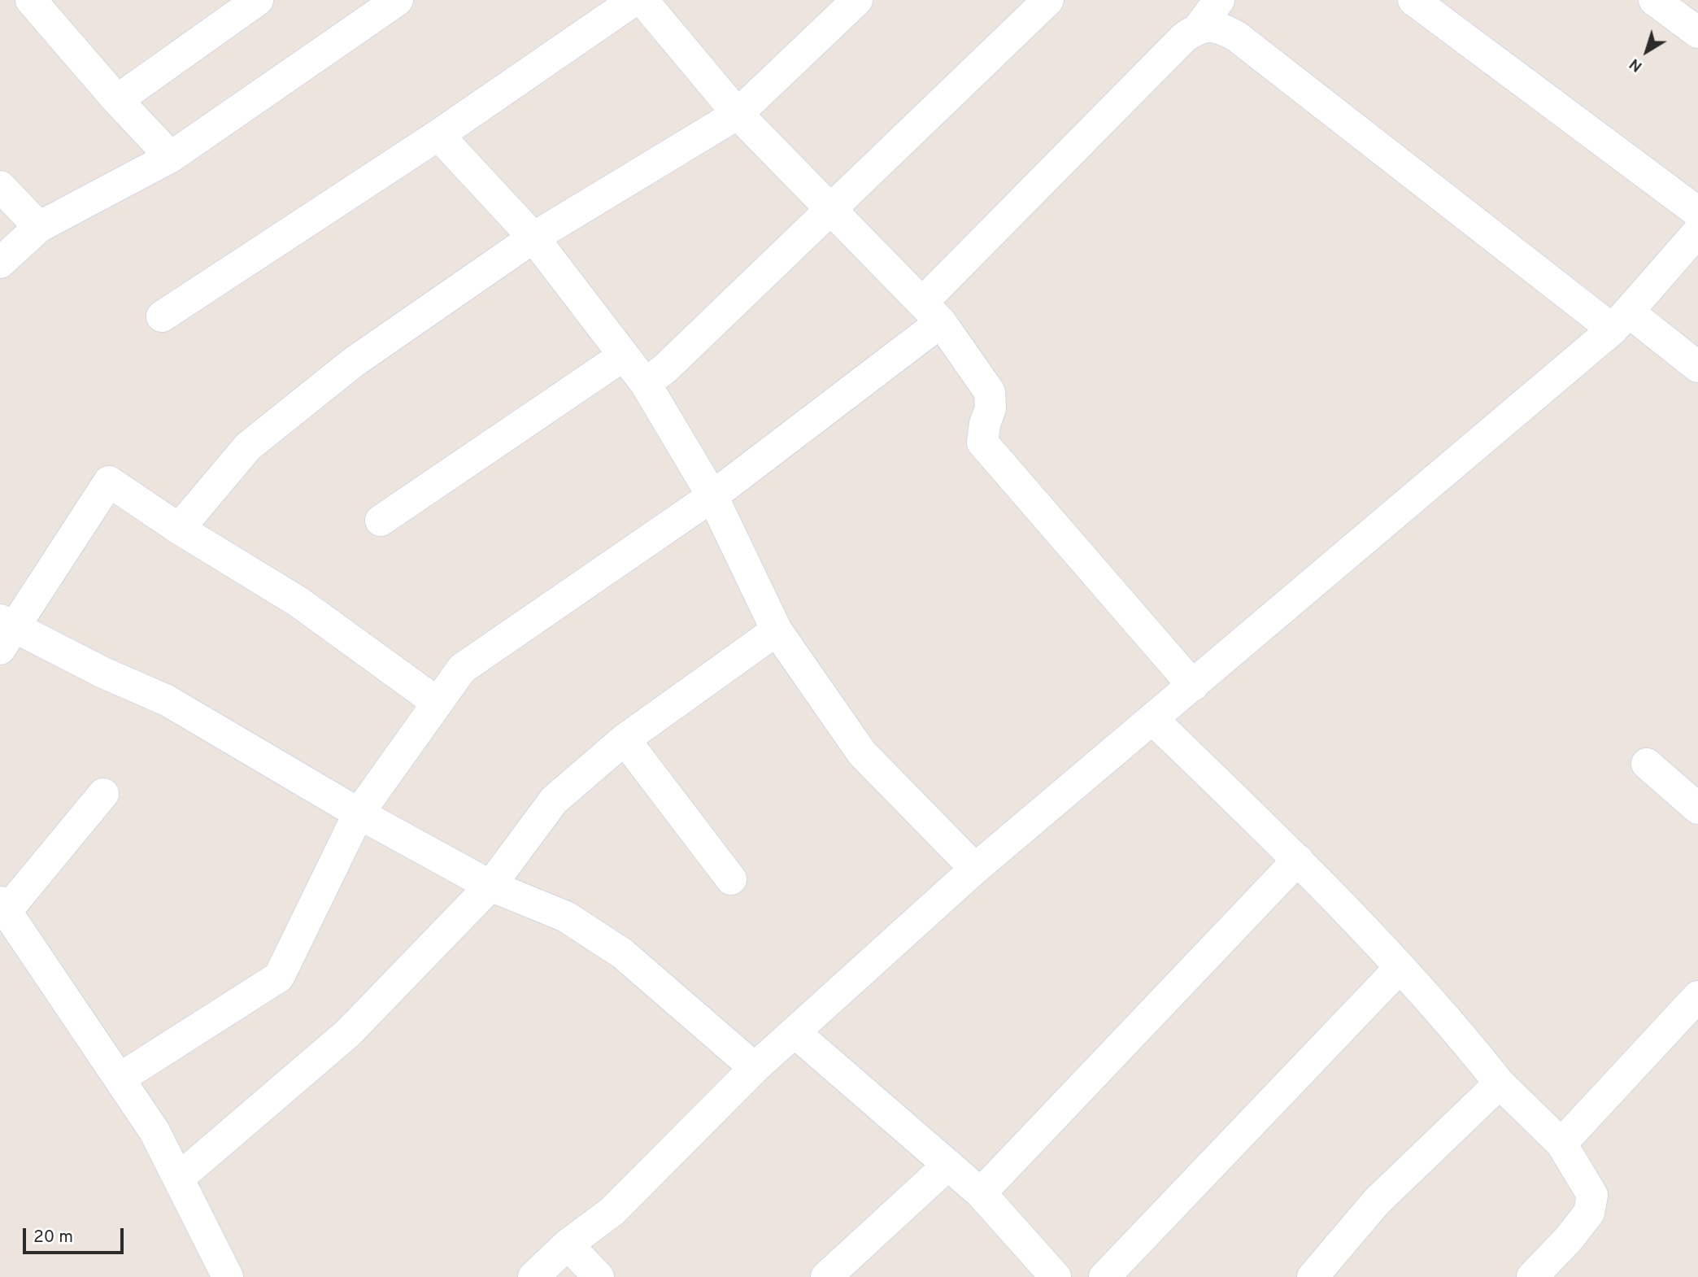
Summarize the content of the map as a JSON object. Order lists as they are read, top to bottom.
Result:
{
  "scale_bar": "20 m",
  "north": "bottom left"
}
